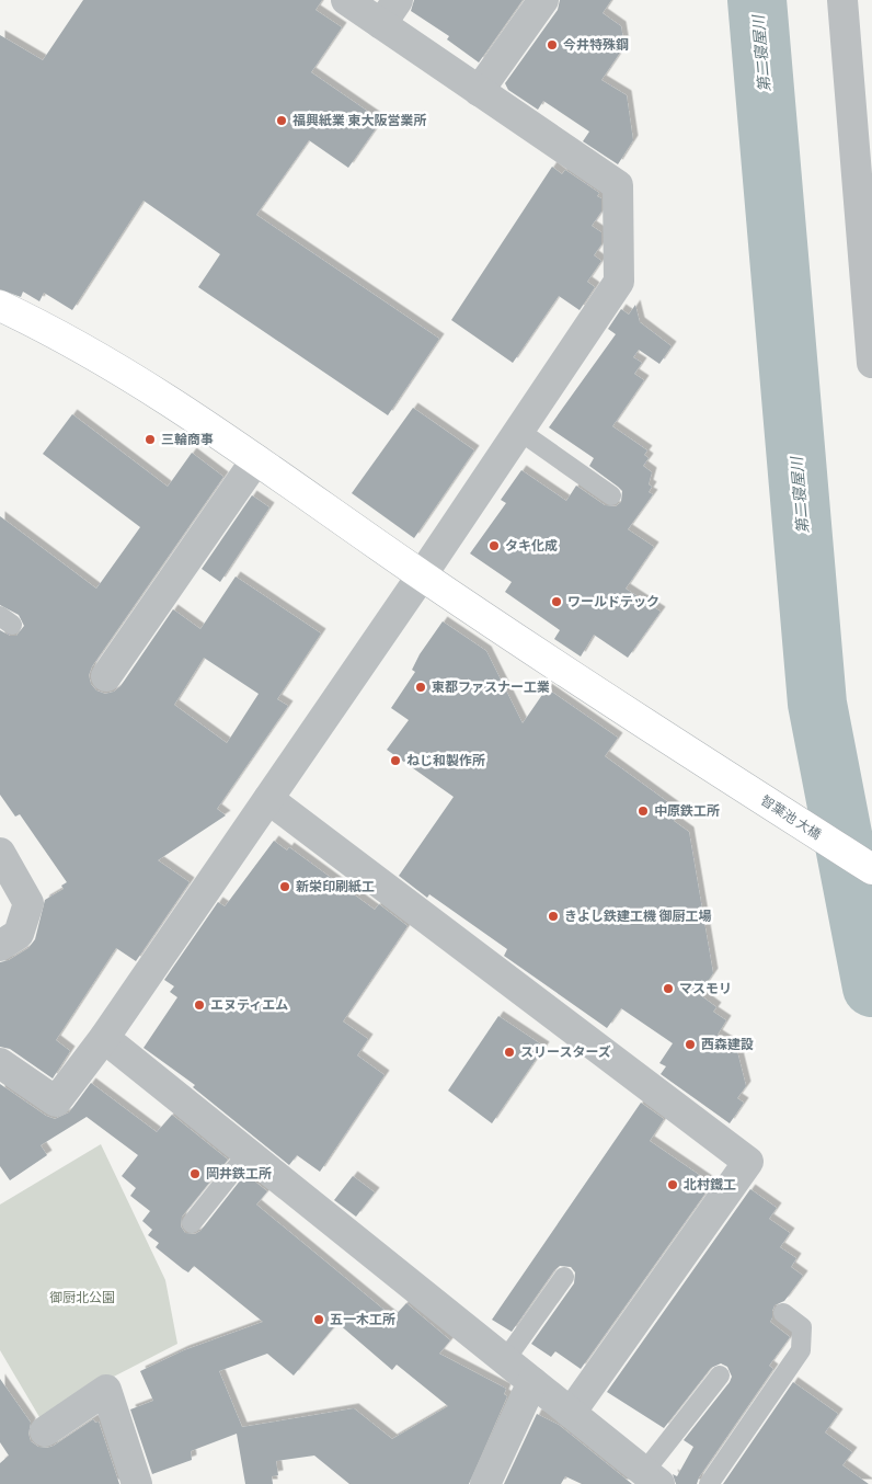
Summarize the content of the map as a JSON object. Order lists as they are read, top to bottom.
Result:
{
  "streets": {
    "street": ["智葉池 大橋"]
  },
  "water": ["第二寝屋川"],
  "parks": ["御厨北公園"],
  "places": [
    "今井特殊鋼",
    "福興紙業 東大阪営業所",
    "三輪商事",
    "タキ化成",
    "ワールドテック",
    "東都ファスナー工業",
    "ねじ和製作所",
    "中原鉄工所",
    "新栄印刷紙工",
    "きよし鉄建工機 御厨工場",
    "マスモリ",
    "エヌティエム",
    "西森建設",
    "スリースターズ",
    "岡井鉄工所",
    "北村鐵工",
    "五一木工所"
  ]
}
